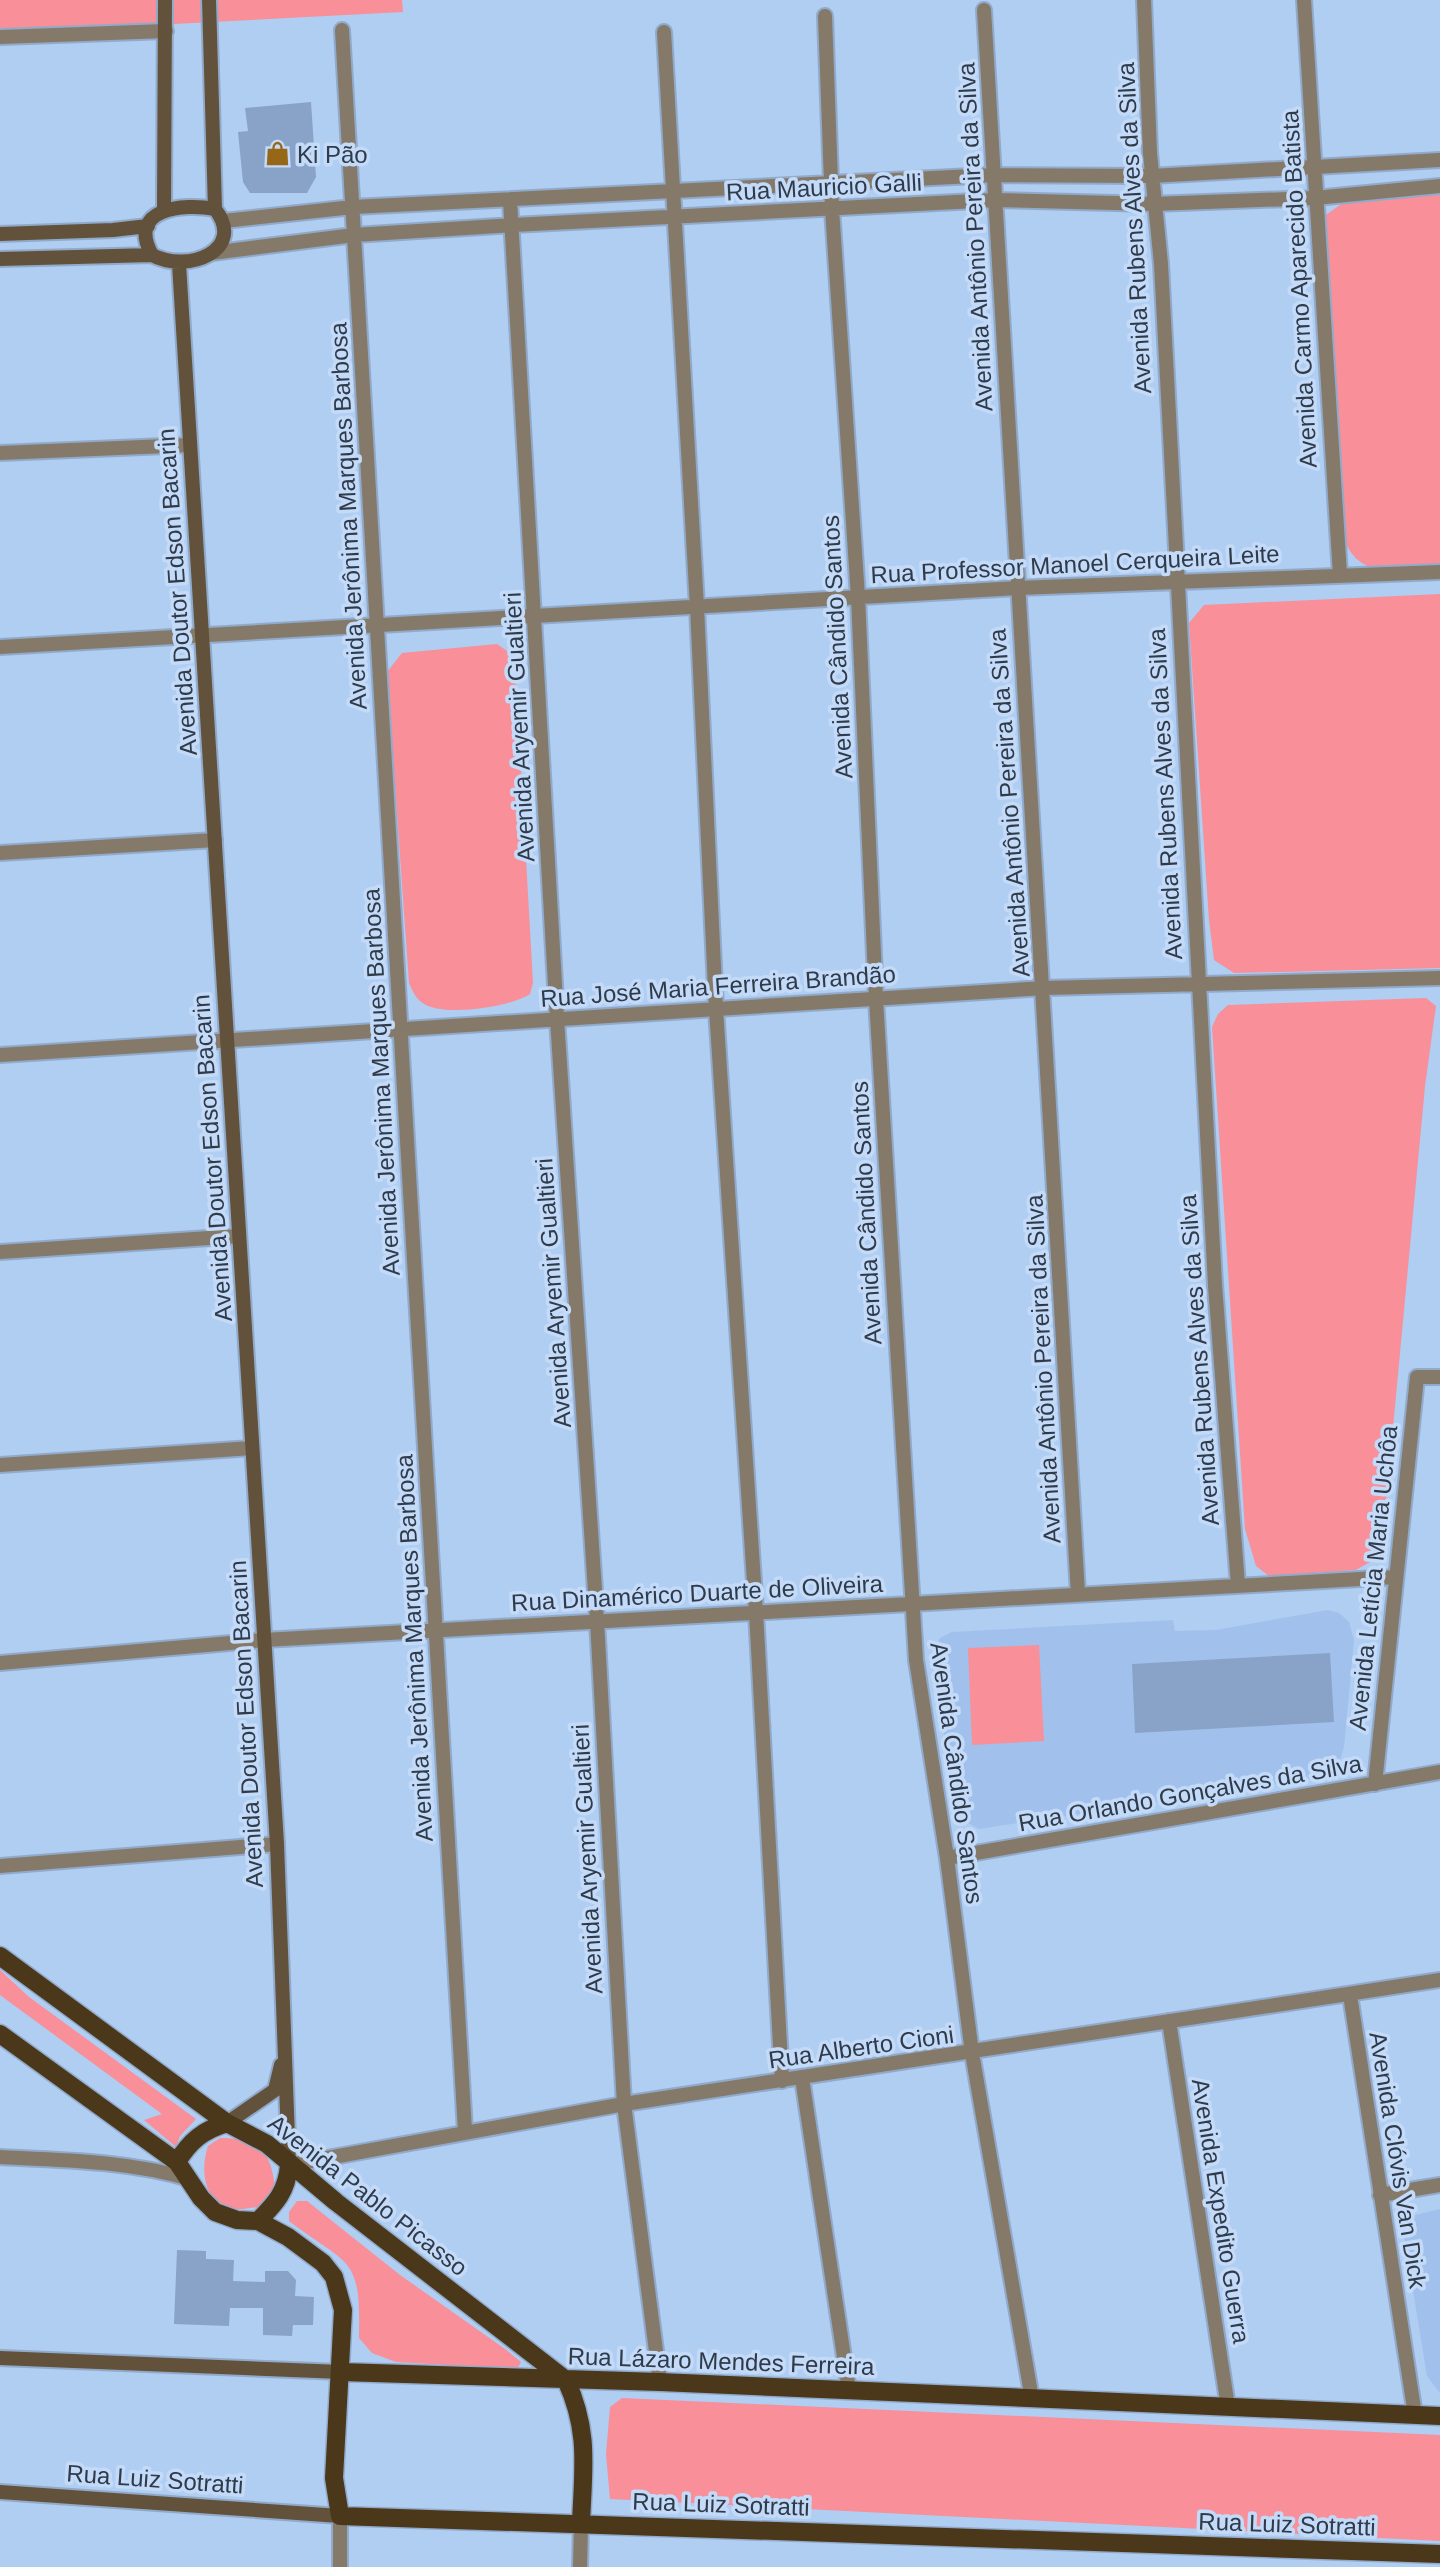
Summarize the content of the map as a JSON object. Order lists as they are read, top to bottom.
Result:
{
  "streets": {
    "main road": ["Avenida Pablo Picasso", "Rua Lázaro Mendes Ferreira", "Rua Luiz Sotratti"],
    "street": [
      "Rua Mauricio Galli",
      "Avenida Rubens Alves da Silva",
      "Avenida Antônio Pereira da Silva",
      "Avenida Carmo Aparecido Batista",
      "Avenida Jerônima Marques Barbosa",
      "Rua Professor Manoel Cerqueira Leite",
      "Avenida Doutor Edson Bacarin",
      "Avenida Cândido Santos",
      "Avenida Aryemir Gualtieri",
      "Rua José Maria Ferreira Brandão",
      "Avenida Letícia Maria Uchôa",
      "Rua Dinamérico Duarte de Oliveira",
      "Rua Orlando Gonçalves da Silva",
      "Rua Alberto Cioni",
      "Avenida Clóvis Van Dick",
      "Avenida Expedito Guerra"
    ]
  },
  "crossings": [
    ["Rua Mauricio Galli", "Avenida Rubens Alves da Silva"],
    ["Rua Mauricio Galli", "Avenida Antônio Pereira da Silva"],
    ["Rua Mauricio Galli", "Avenida Carmo Aparecido Batista"],
    ["Rua Mauricio Galli", "Avenida Jerônima Marques Barbosa"],
    ["Rua Mauricio Galli", "Avenida Doutor Edson Bacarin"],
    ["Rua Mauricio Galli", "Avenida Cândido Santos"],
    ["Rua Mauricio Galli", "Avenida Aryemir Gualtieri"],
    ["Avenida Rubens Alves da Silva", "Rua Professor Manoel Cerqueira Leite"],
    ["Avenida Rubens Alves da Silva", "Rua José Maria Ferreira Brandão"],
    ["Avenida Rubens Alves da Silva", "Rua Dinamérico Duarte de Oliveira"],
    ["Avenida Antônio Pereira da Silva", "Rua Professor Manoel Cerqueira Leite"],
    ["Avenida Antônio Pereira da Silva", "Rua José Maria Ferreira Brandão"],
    ["Avenida Antônio Pereira da Silva", "Rua Dinamérico Duarte de Oliveira"],
    ["Avenida Carmo Aparecido Batista", "Rua Professor Manoel Cerqueira Leite"],
    ["Avenida Jerônima Marques Barbosa", "Rua Professor Manoel Cerqueira Leite"],
    ["Avenida Jerônima Marques Barbosa", "Rua José Maria Ferreira Brandão"],
    ["Avenida Jerônima Marques Barbosa", "Rua Dinamérico Duarte de Oliveira"],
    ["Avenida Jerônima Marques Barbosa", "Rua Alberto Cioni"],
    ["Rua Professor Manoel Cerqueira Leite", "Avenida Doutor Edson Bacarin"],
    ["Rua Professor Manoel Cerqueira Leite", "Avenida Cândido Santos"],
    ["Rua Professor Manoel Cerqueira Leite", "Avenida Aryemir Gualtieri"],
    ["Avenida Doutor Edson Bacarin", "Rua José Maria Ferreira Brandão"],
    ["Avenida Doutor Edson Bacarin", "Rua Dinamérico Duarte de Oliveira"],
    ["Avenida Doutor Edson Bacarin", "Rua Alberto Cioni"],
    ["Avenida Doutor Edson Bacarin", "Avenida Pablo Picasso"],
    ["Avenida Cândido Santos", "Rua José Maria Ferreira Brandão"],
    ["Avenida Cândido Santos", "Rua Dinamérico Duarte de Oliveira"],
    ["Avenida Cândido Santos", "Rua Orlando Gonçalves da Silva"],
    ["Avenida Cândido Santos", "Rua Alberto Cioni"],
    ["Avenida Cândido Santos", "Rua Lázaro Mendes Ferreira"],
    ["Avenida Aryemir Gualtieri", "Rua José Maria Ferreira Brandão"],
    ["Avenida Aryemir Gualtieri", "Rua Dinamérico Duarte de Oliveira"],
    ["Avenida Aryemir Gualtieri", "Rua Alberto Cioni"],
    ["Avenida Aryemir Gualtieri", "Rua Lázaro Mendes Ferreira"],
    ["Avenida Letícia Maria Uchôa", "Rua Dinamérico Duarte de Oliveira"],
    ["Avenida Letícia Maria Uchôa", "Rua Orlando Gonçalves da Silva"],
    ["Rua Alberto Cioni", "Avenida Clóvis Van Dick"],
    ["Rua Alberto Cioni", "Avenida Pablo Picasso"],
    ["Rua Alberto Cioni", "Avenida Expedito Guerra"],
    ["Avenida Clóvis Van Dick", "Rua Lázaro Mendes Ferreira"],
    ["Avenida Pablo Picasso", "Rua Lázaro Mendes Ferreira"],
    ["Avenida Expedito Guerra", "Rua Lázaro Mendes Ferreira"]
  ],
  "places": {
    "shop": ["Ki Pão"]
  }
}
